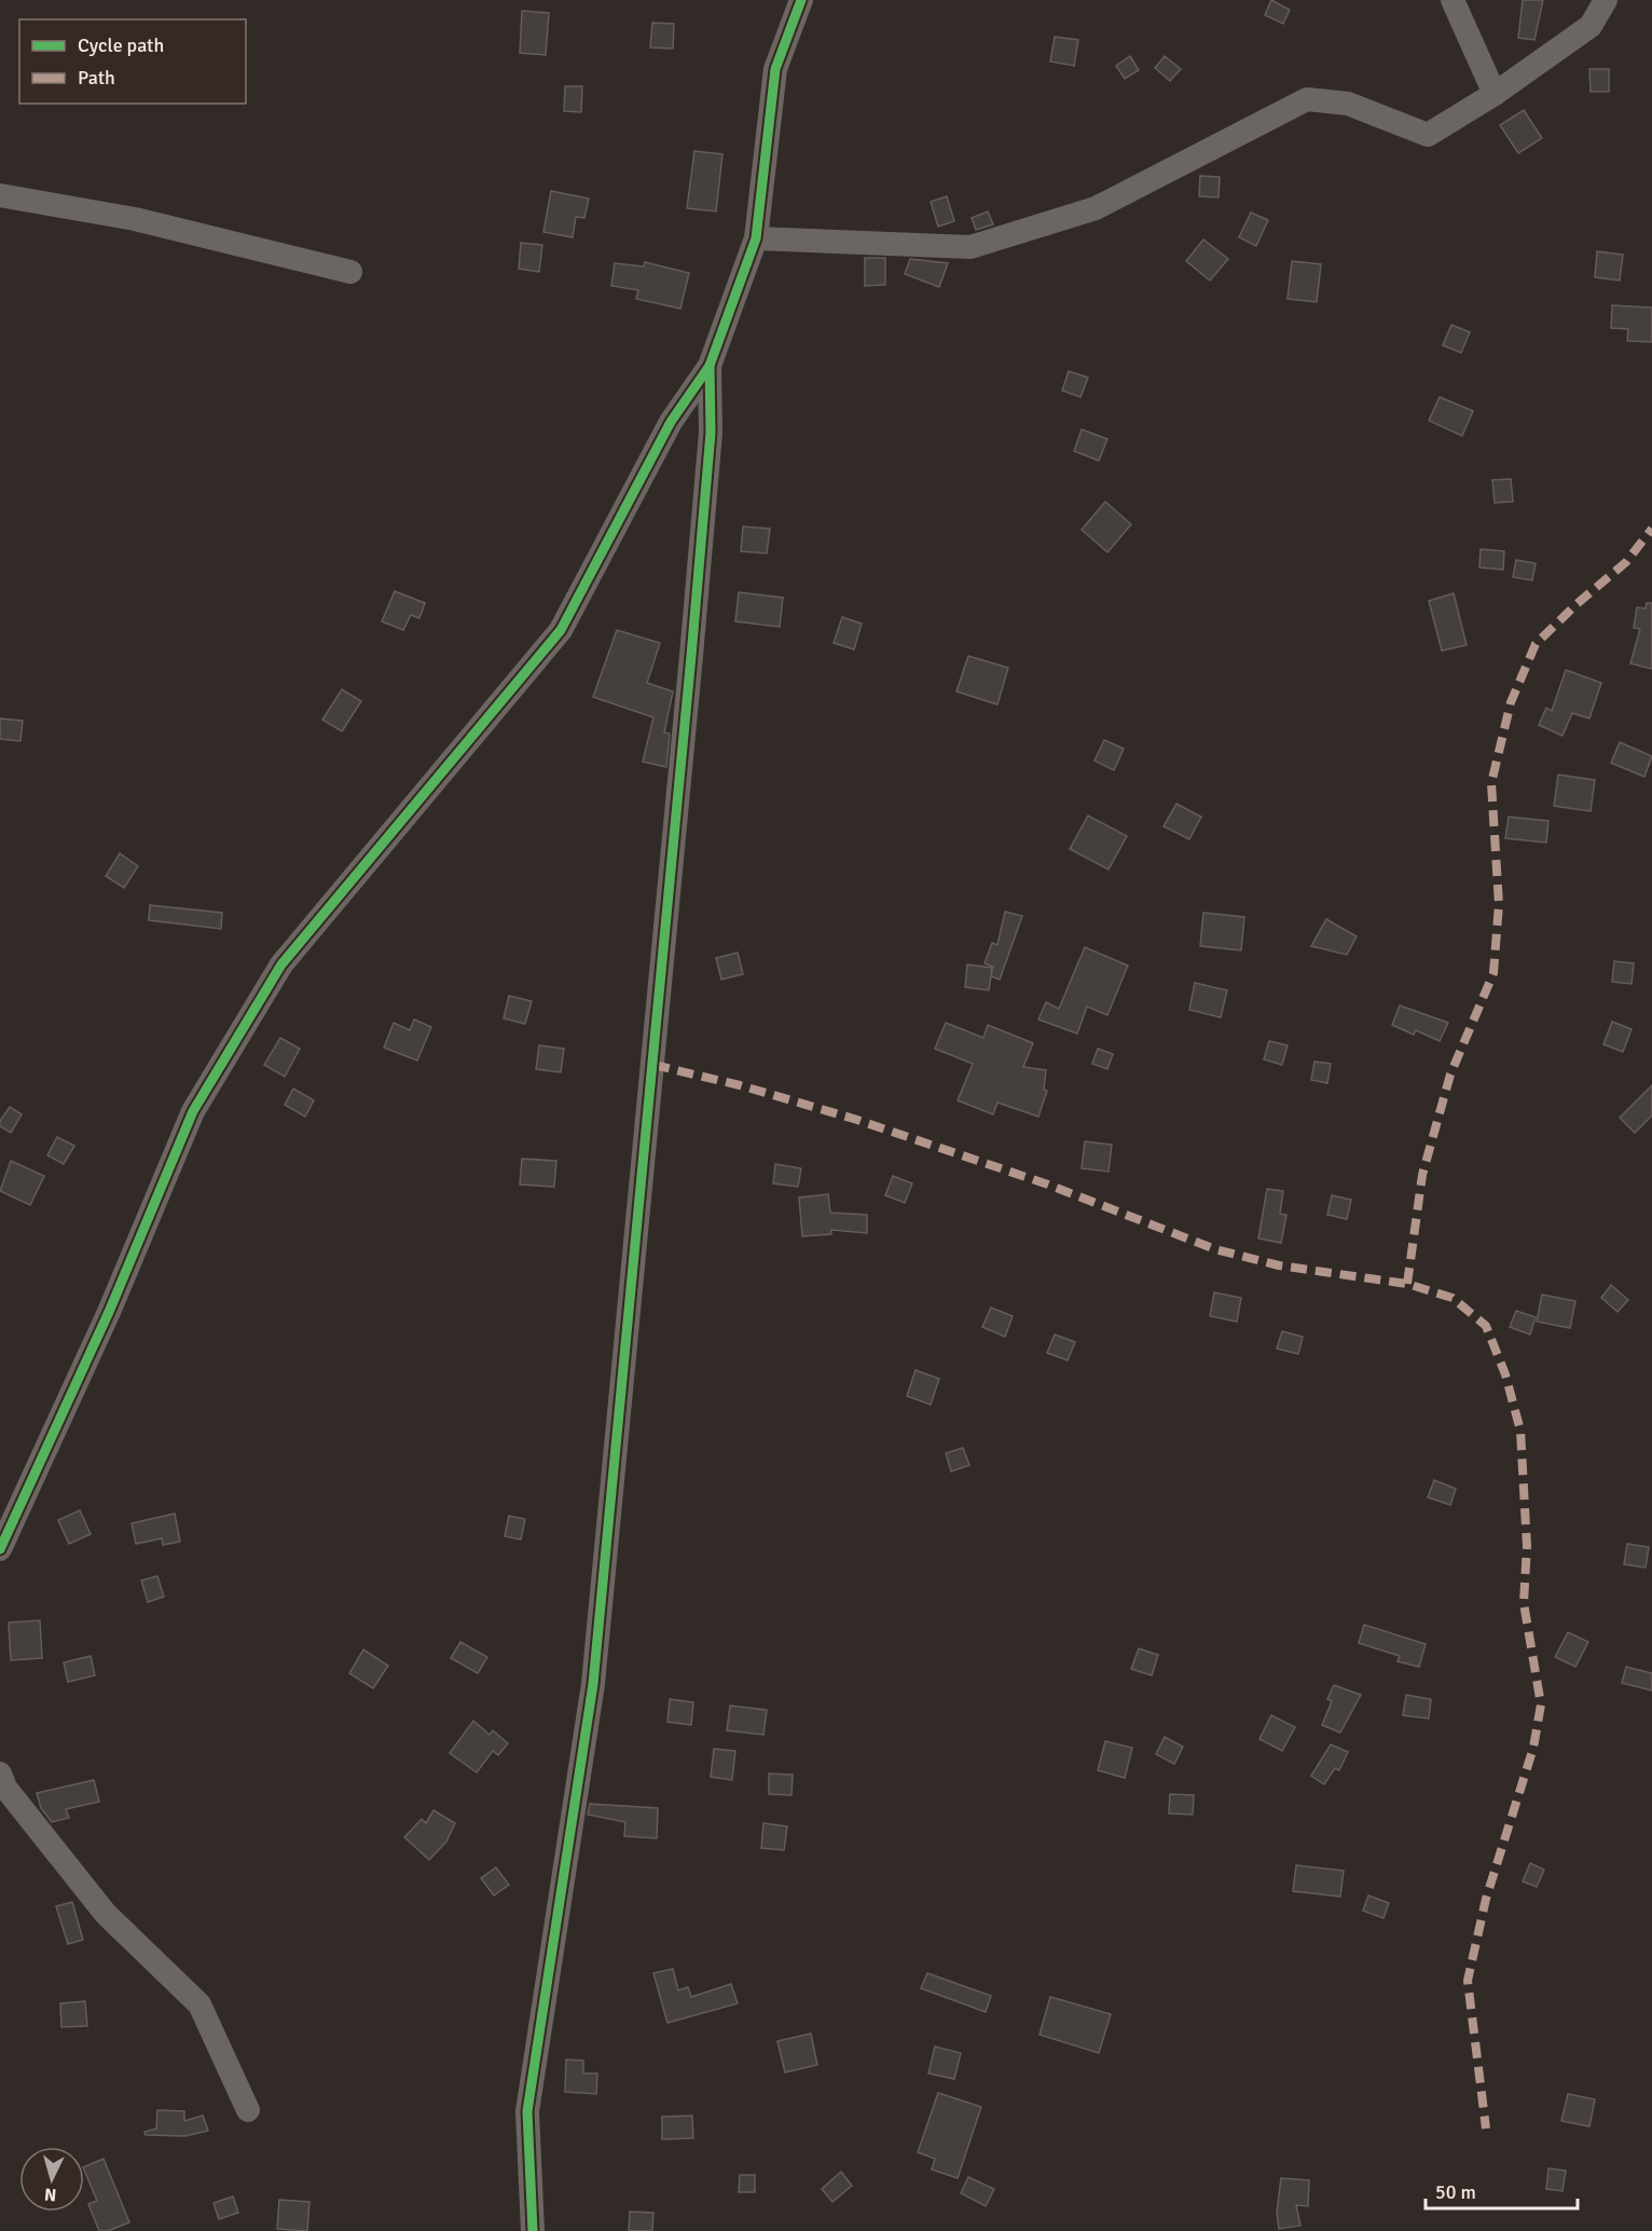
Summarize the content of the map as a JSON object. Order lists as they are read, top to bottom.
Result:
{
  "legend": ["Cycle path", "Path"],
  "scale_bar": "50 m",
  "north": "bottom"
}
